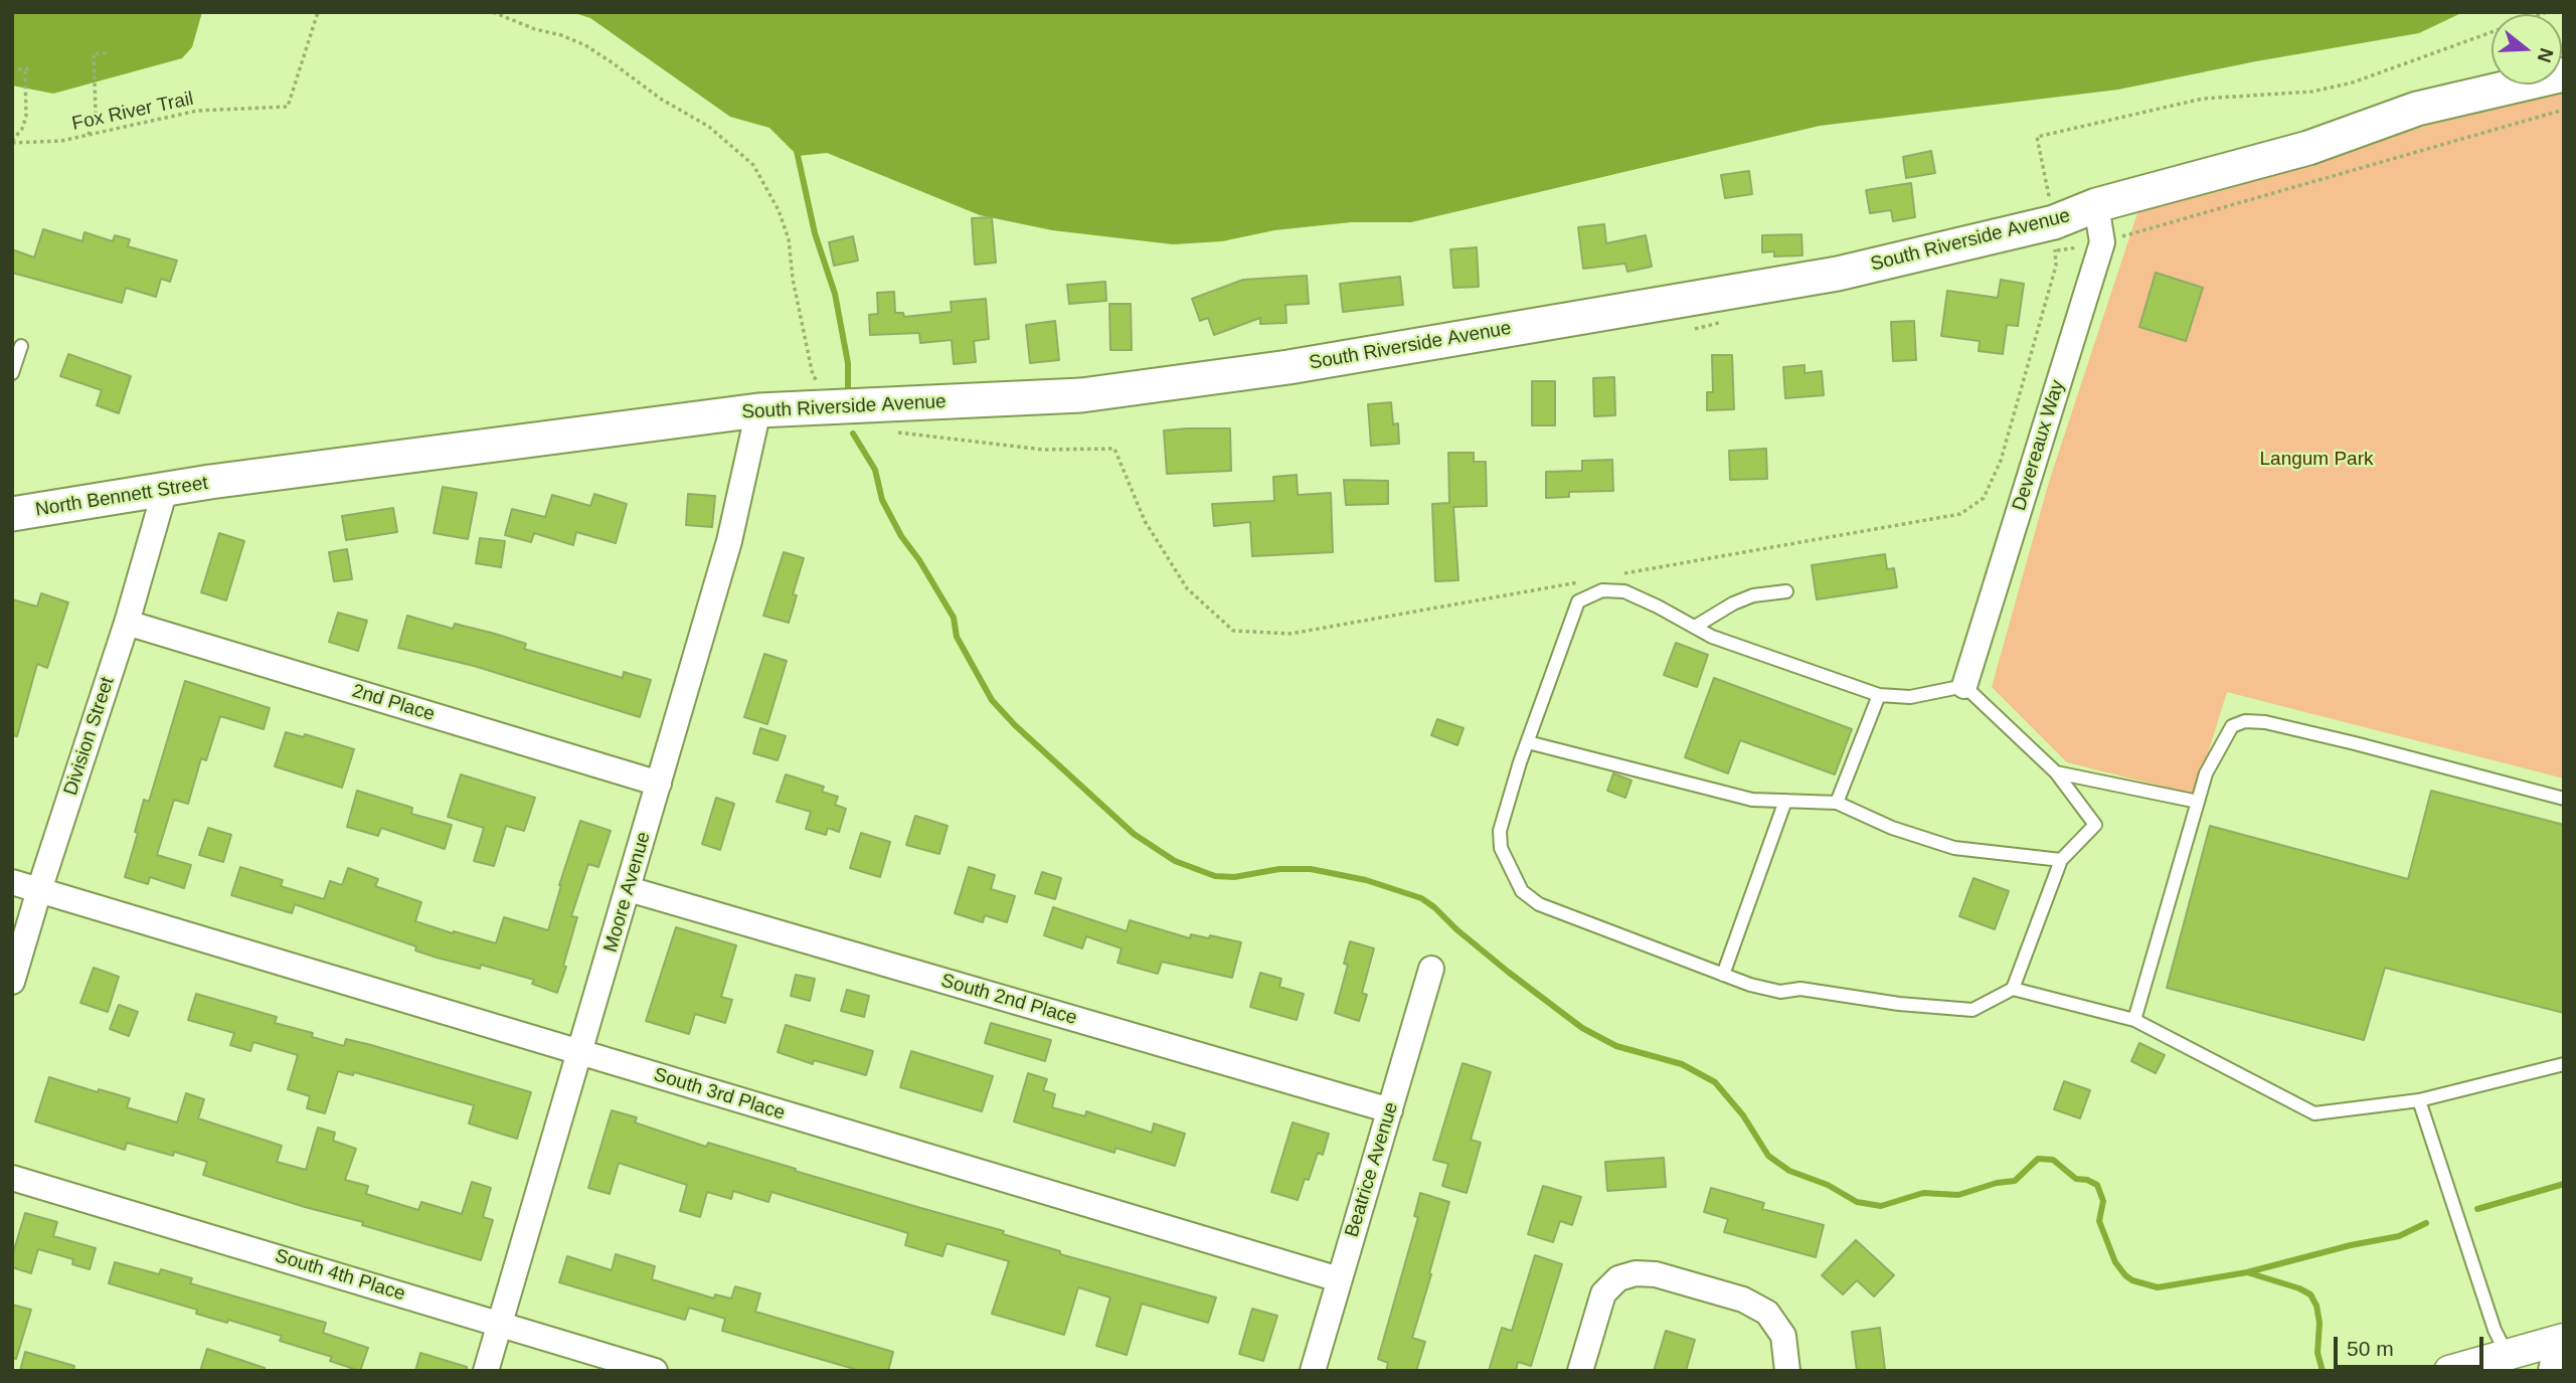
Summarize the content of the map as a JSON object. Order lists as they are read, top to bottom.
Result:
{
  "streets": {
    "main road": ["South Riverside Avenue", "North Bennett Street"],
    "street": [
      "Devereaux Way",
      "2nd Place",
      "Division Street",
      "Moore Avenue",
      "South 2nd Place",
      "South 3rd Place",
      "Beatrice Avenue",
      "South 4th Place"
    ],
    "path": ["Fox River Trail"]
  },
  "crossings": [
    ["South Riverside Avenue", "Devereaux Way"],
    ["South Riverside Avenue", "North Bennett Street"],
    ["South Riverside Avenue", "Moore Avenue"],
    ["North Bennett Street", "Division Street"],
    ["2nd Place", "Division Street"],
    ["2nd Place", "Moore Avenue"],
    ["Division Street", "South 3rd Place"],
    ["Moore Avenue", "South 2nd Place"],
    ["Moore Avenue", "South 3rd Place"],
    ["Moore Avenue", "South 4th Place"],
    ["South 2nd Place", "Beatrice Avenue"],
    ["South 3rd Place", "Beatrice Avenue"]
  ],
  "parks": ["Langum Park"],
  "scale_bar": "50 m",
  "north": "right"
}
